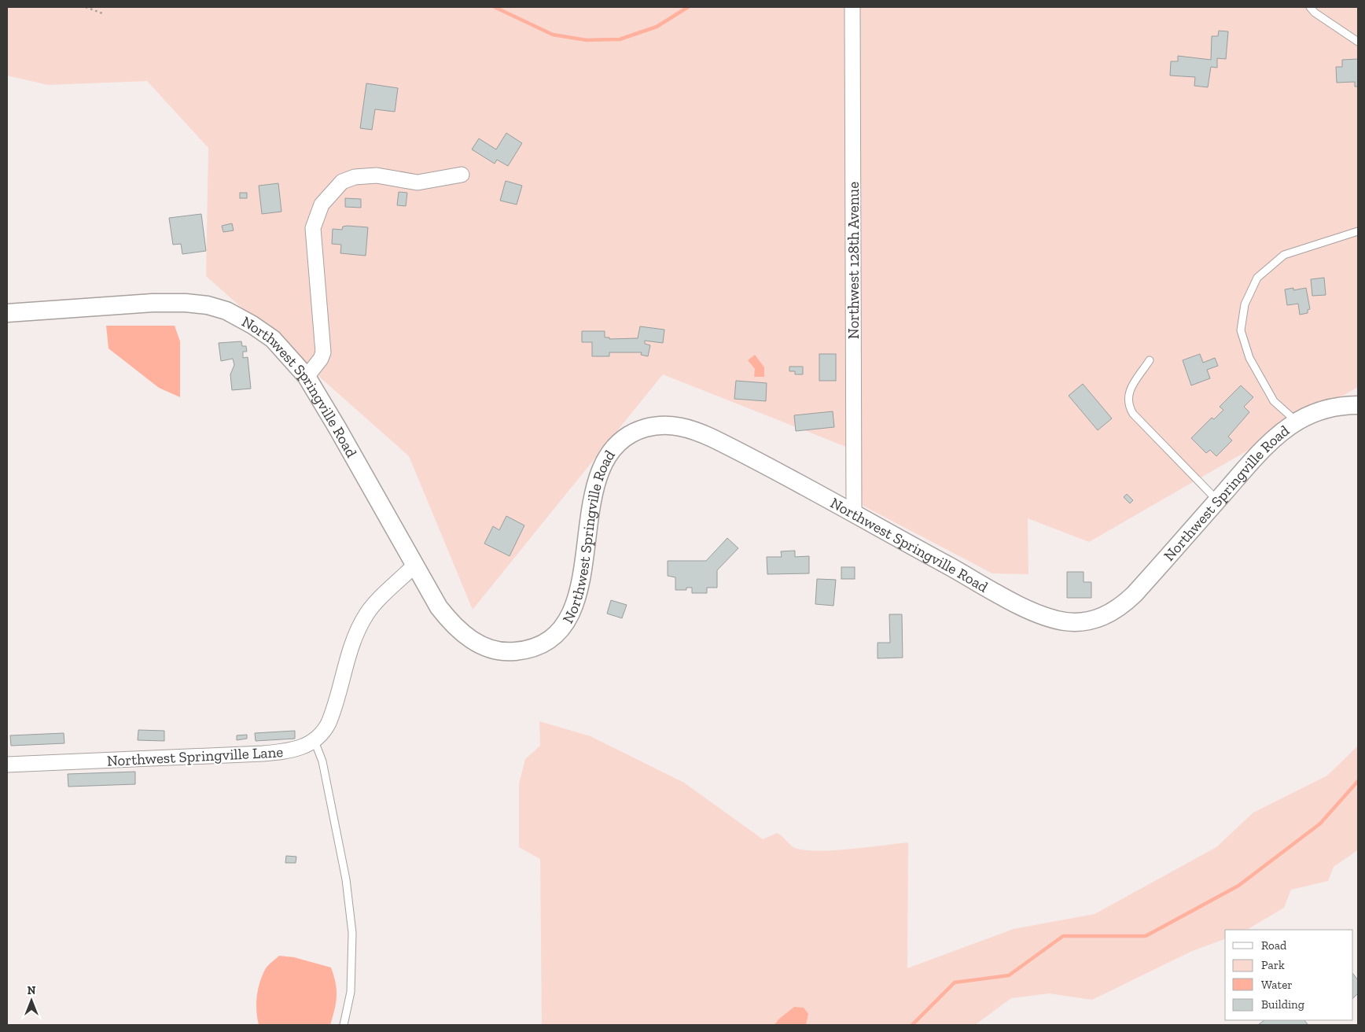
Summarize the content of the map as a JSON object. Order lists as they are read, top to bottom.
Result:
{
  "streets": {
    "street": ["Northwest 128th Avenue", "Northwest Springville Road", "Northwest Springville Lane"]
  },
  "crossings": [
    ["Northwest 128th Avenue", "Northwest Springville Road"],
    ["Northwest Springville Road", "Northwest Springville Lane"]
  ],
  "legend": [
    "Road",
    "Park",
    "Water",
    "Building"
  ],
  "north": "top"
}
